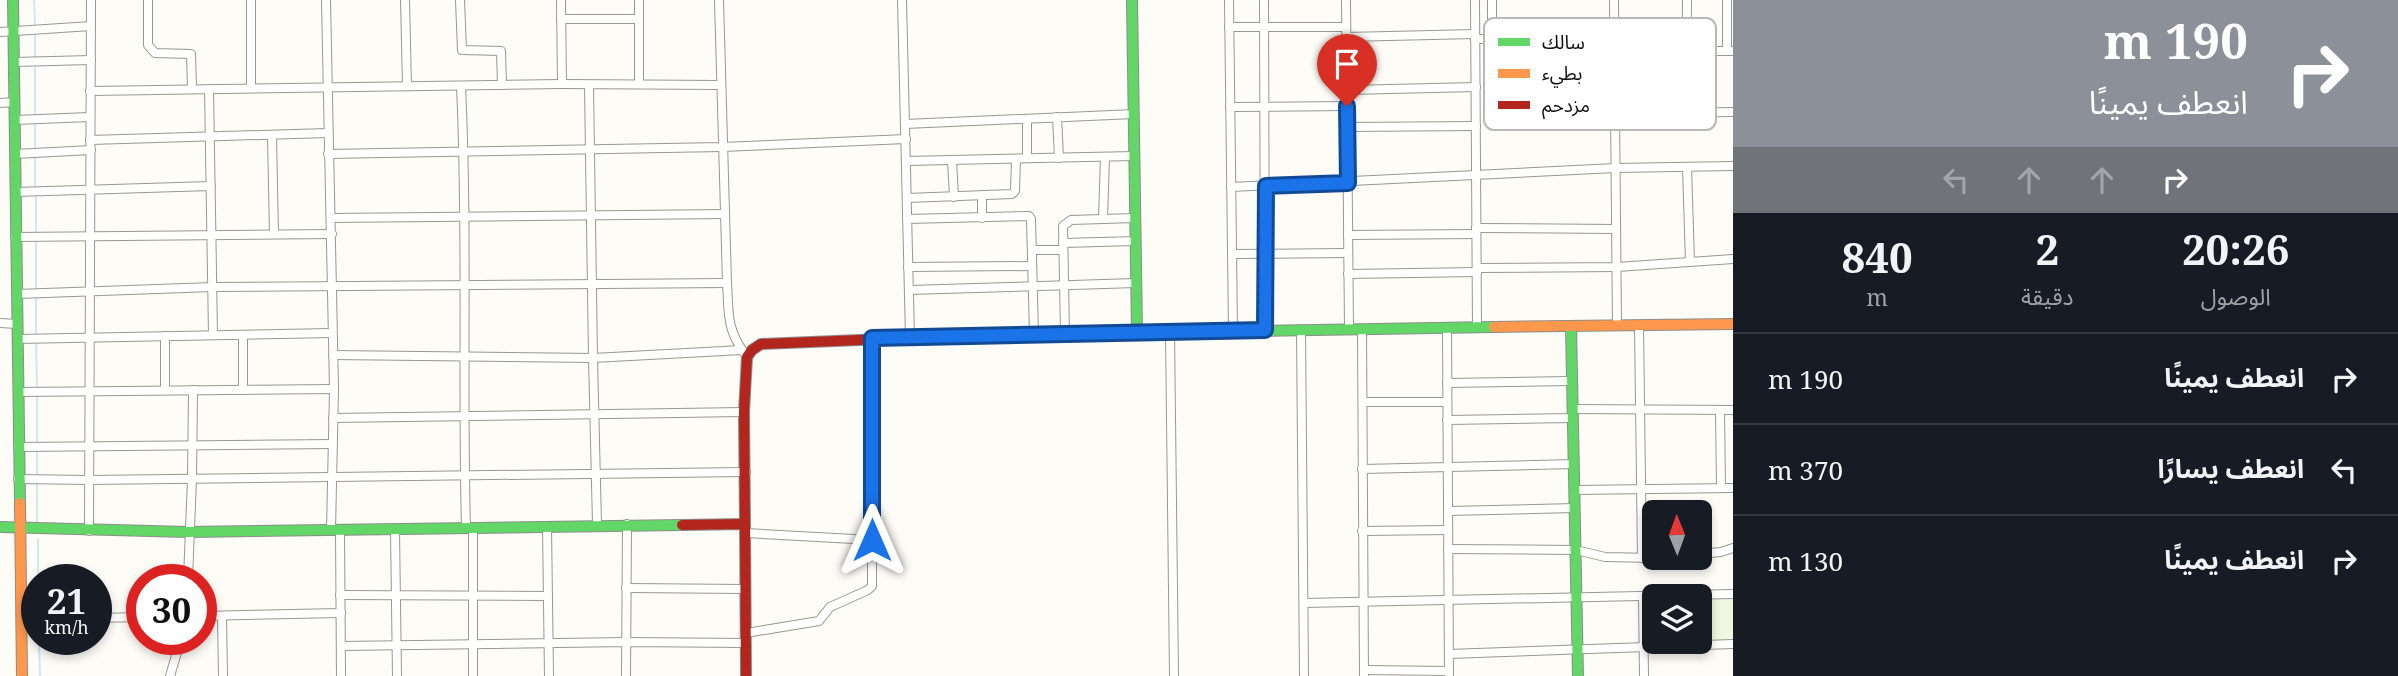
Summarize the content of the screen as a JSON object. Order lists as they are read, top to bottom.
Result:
{
  "legend": ["سالك", "بطيء", "مزدحم"],
  "north": "top",
  "page": {
    "turn": ["190 m", "انعطف يمينًا"],
    "eta": [
      "20:26",
      "الوصول",
      "2",
      "دقيقة",
      "840",
      "m"
    ],
    "list": [
      {
        "name": "انعطف يمينًا",
        "value": "190 m"
      },
      {
        "name": "انعطف يسارًا",
        "value": "370 m"
      },
      {
        "name": "انعطف يمينًا",
        "value": "130 m"
      }
    ],
    "speed": "21 km/h",
    "limit": "30"
  }
}
